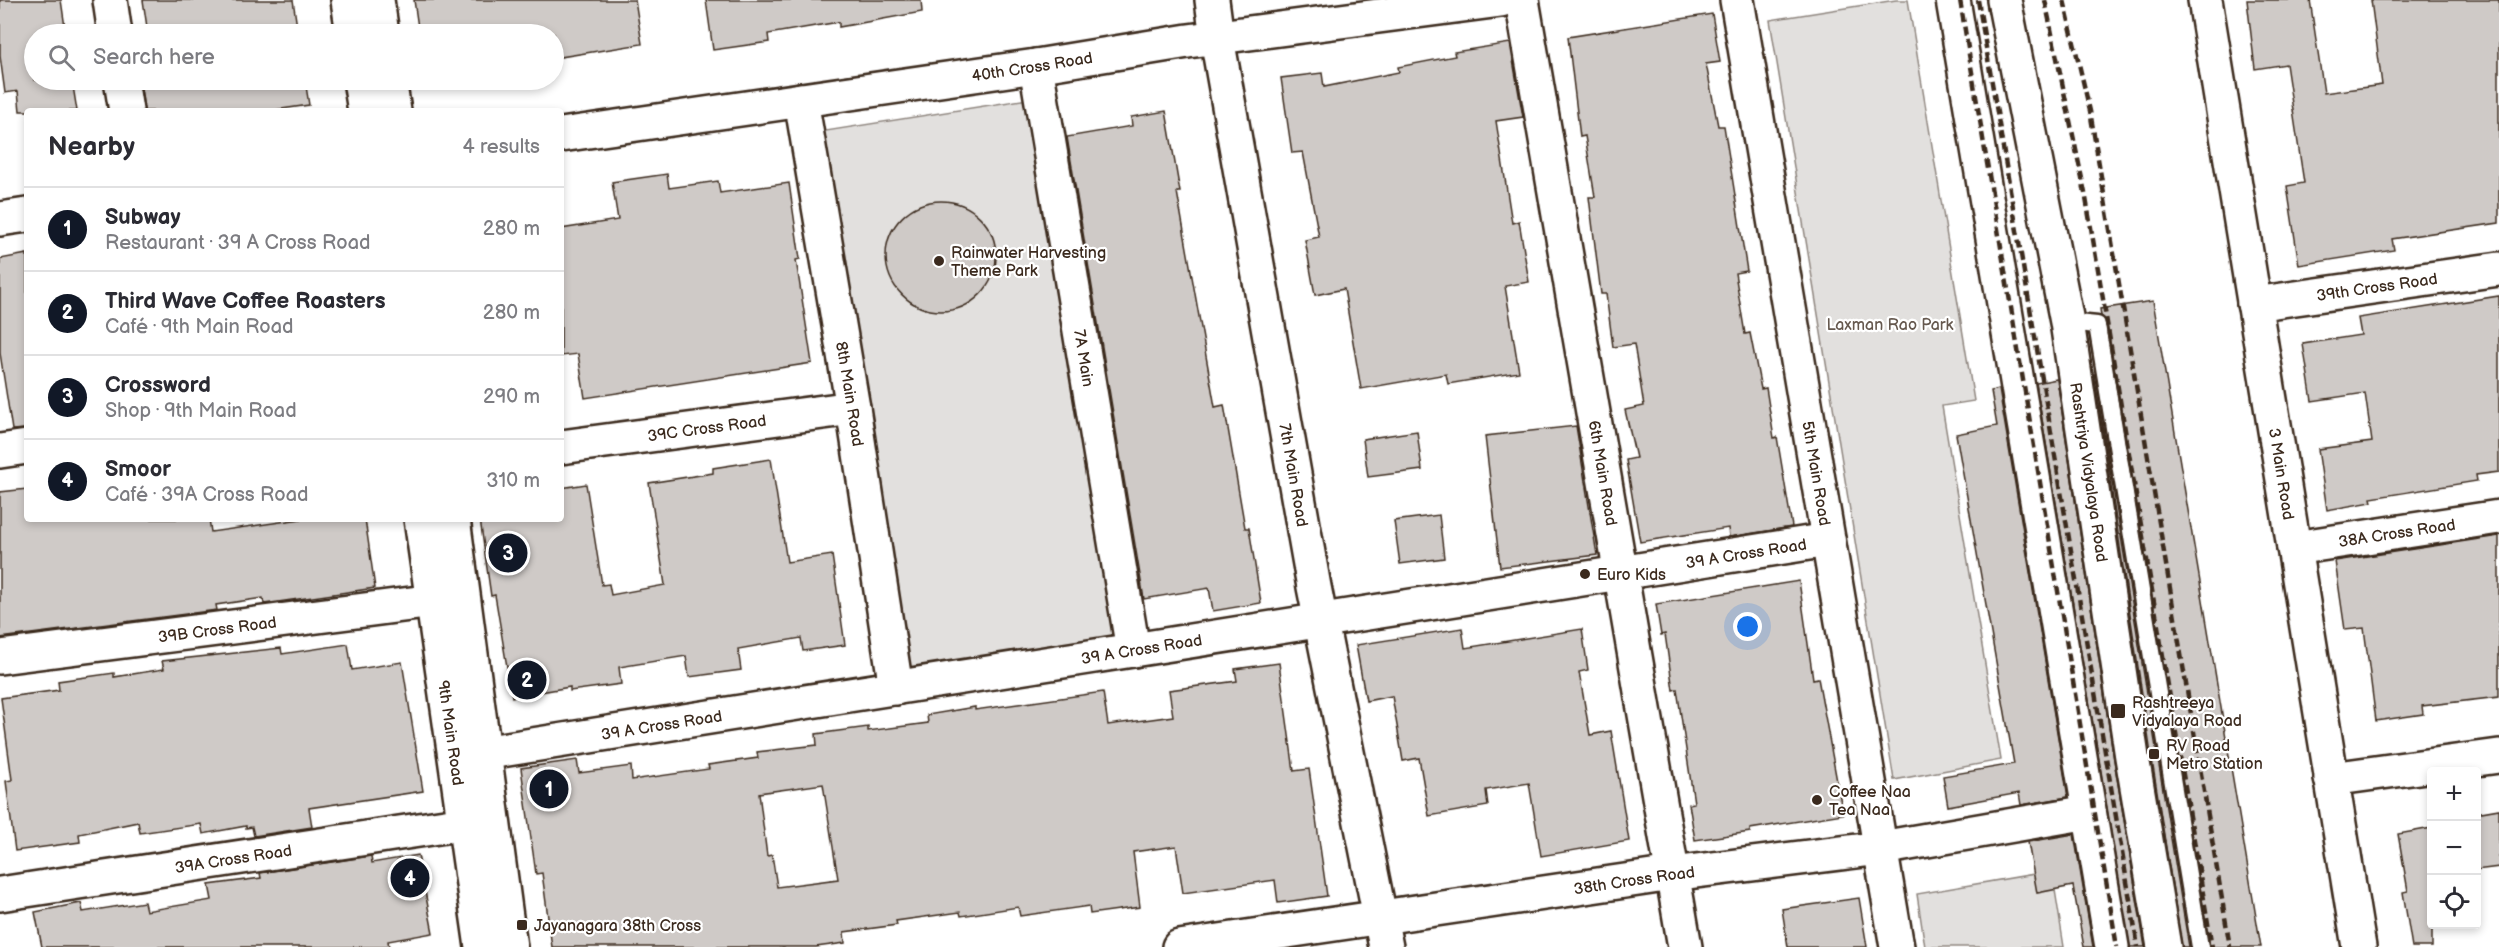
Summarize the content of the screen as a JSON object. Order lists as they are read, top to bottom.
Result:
{
  "streets": {
    "street": [
      "40th Cross Road",
      "39th Cross Road",
      "7A Main",
      "8th Main Road",
      "39C Cross Road",
      "Rashtriya Vidyalaya Road",
      "3 Main Road",
      "7th Main Road",
      "6th Main Road",
      "5th Main Road",
      "38A Cross Road",
      "39 A Cross Road",
      "39B Cross Road",
      "9th Main Road",
      "39A Cross Road",
      "38th Cross Road"
    ]
  },
  "crossings": [
    ["40th Cross Road", "7A Main"],
    ["40th Cross Road", "8th Main Road"],
    ["40th Cross Road", "7th Main Road"],
    ["39th Cross Road", "3 Main Road"],
    ["7A Main", "39 A Cross Road"],
    ["8th Main Road", "39C Cross Road"],
    ["8th Main Road", "39 A Cross Road"],
    ["3 Main Road", "38A Cross Road"],
    ["7th Main Road", "39 A Cross Road"],
    ["7th Main Road", "38th Cross Road"],
    ["6th Main Road", "39 A Cross Road"],
    ["6th Main Road", "38th Cross Road"],
    ["5th Main Road", "39 A Cross Road"],
    ["5th Main Road", "38th Cross Road"],
    ["39 A Cross Road", "9th Main Road"],
    ["39B Cross Road", "9th Main Road"],
    ["9th Main Road", "39A Cross Road"]
  ],
  "parks": ["Laxman Rao Park"],
  "places": {
    "other": ["Rainwater Harvesting Theme Park", "Euro Kids", "Coffee Naa Tea Naa"],
    "transit": ["Rashtreeya Vidyalaya Road", "RV Road Metro Station", "Jayanagara 38th Cross"]
  },
  "page": {
    "search": "Search here",
    "heading": ["Nearby", "4 results"],
    "list": [
      {
        "mark": "1",
        "name": "Subway",
        "note": "Restaurant · 39 A Cross Road",
        "value": "280 m"
      },
      {
        "mark": "2",
        "name": "Third Wave Coffee Roasters",
        "note": "Café · 9th Main Road",
        "value": "280 m"
      },
      {
        "mark": "3",
        "name": "Crossword",
        "note": "Shop · 9th Main Road",
        "value": "290 m"
      },
      {
        "mark": "4",
        "name": "Smoor",
        "note": "Café · 39A Cross Road",
        "value": "310 m"
      }
    ],
    "pins": [
      "3",
      "2",
      "1",
      "4"
    ],
    "map_buttons": ["+", "−"]
  }
}
